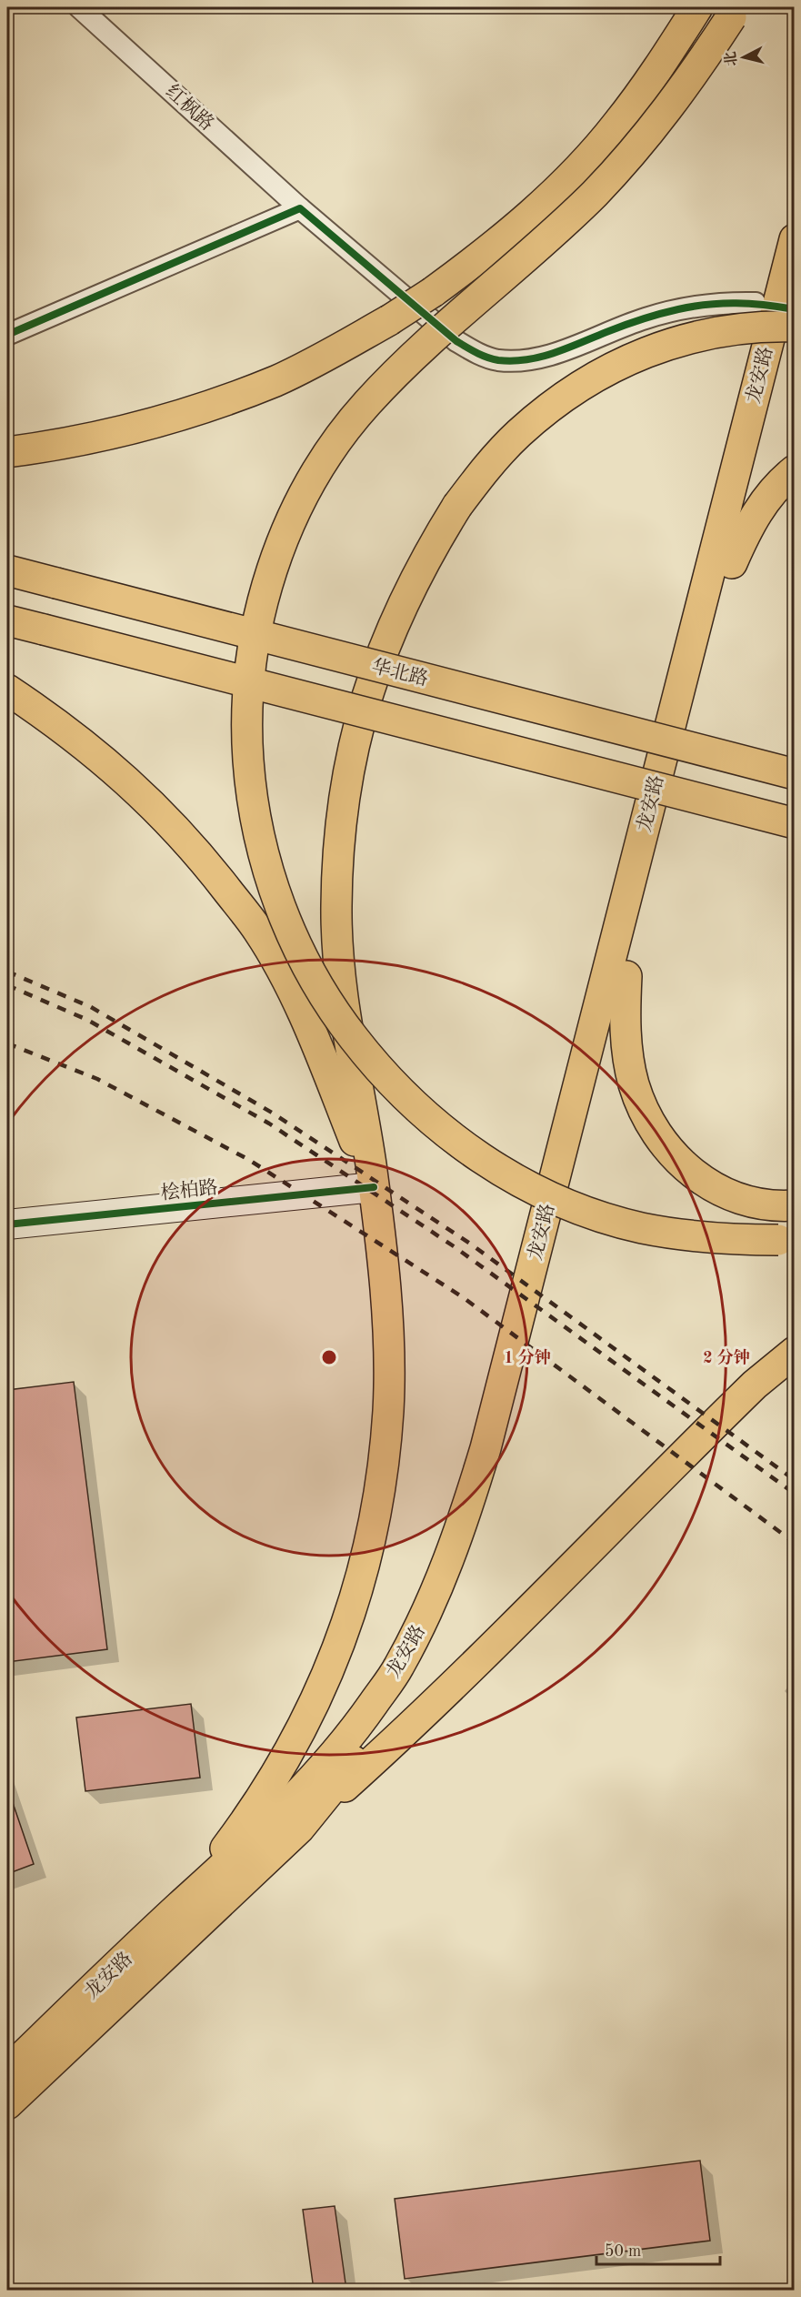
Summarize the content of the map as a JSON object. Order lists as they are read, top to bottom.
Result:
{
  "streets": {
    "highway": ["龙安路", "华北路"],
    "street": ["红枫路", "桧柏路"]
  },
  "scale_bar": "50 m",
  "north": "left",
  "rings": ["1 分钟", "2 分钟"]
}
